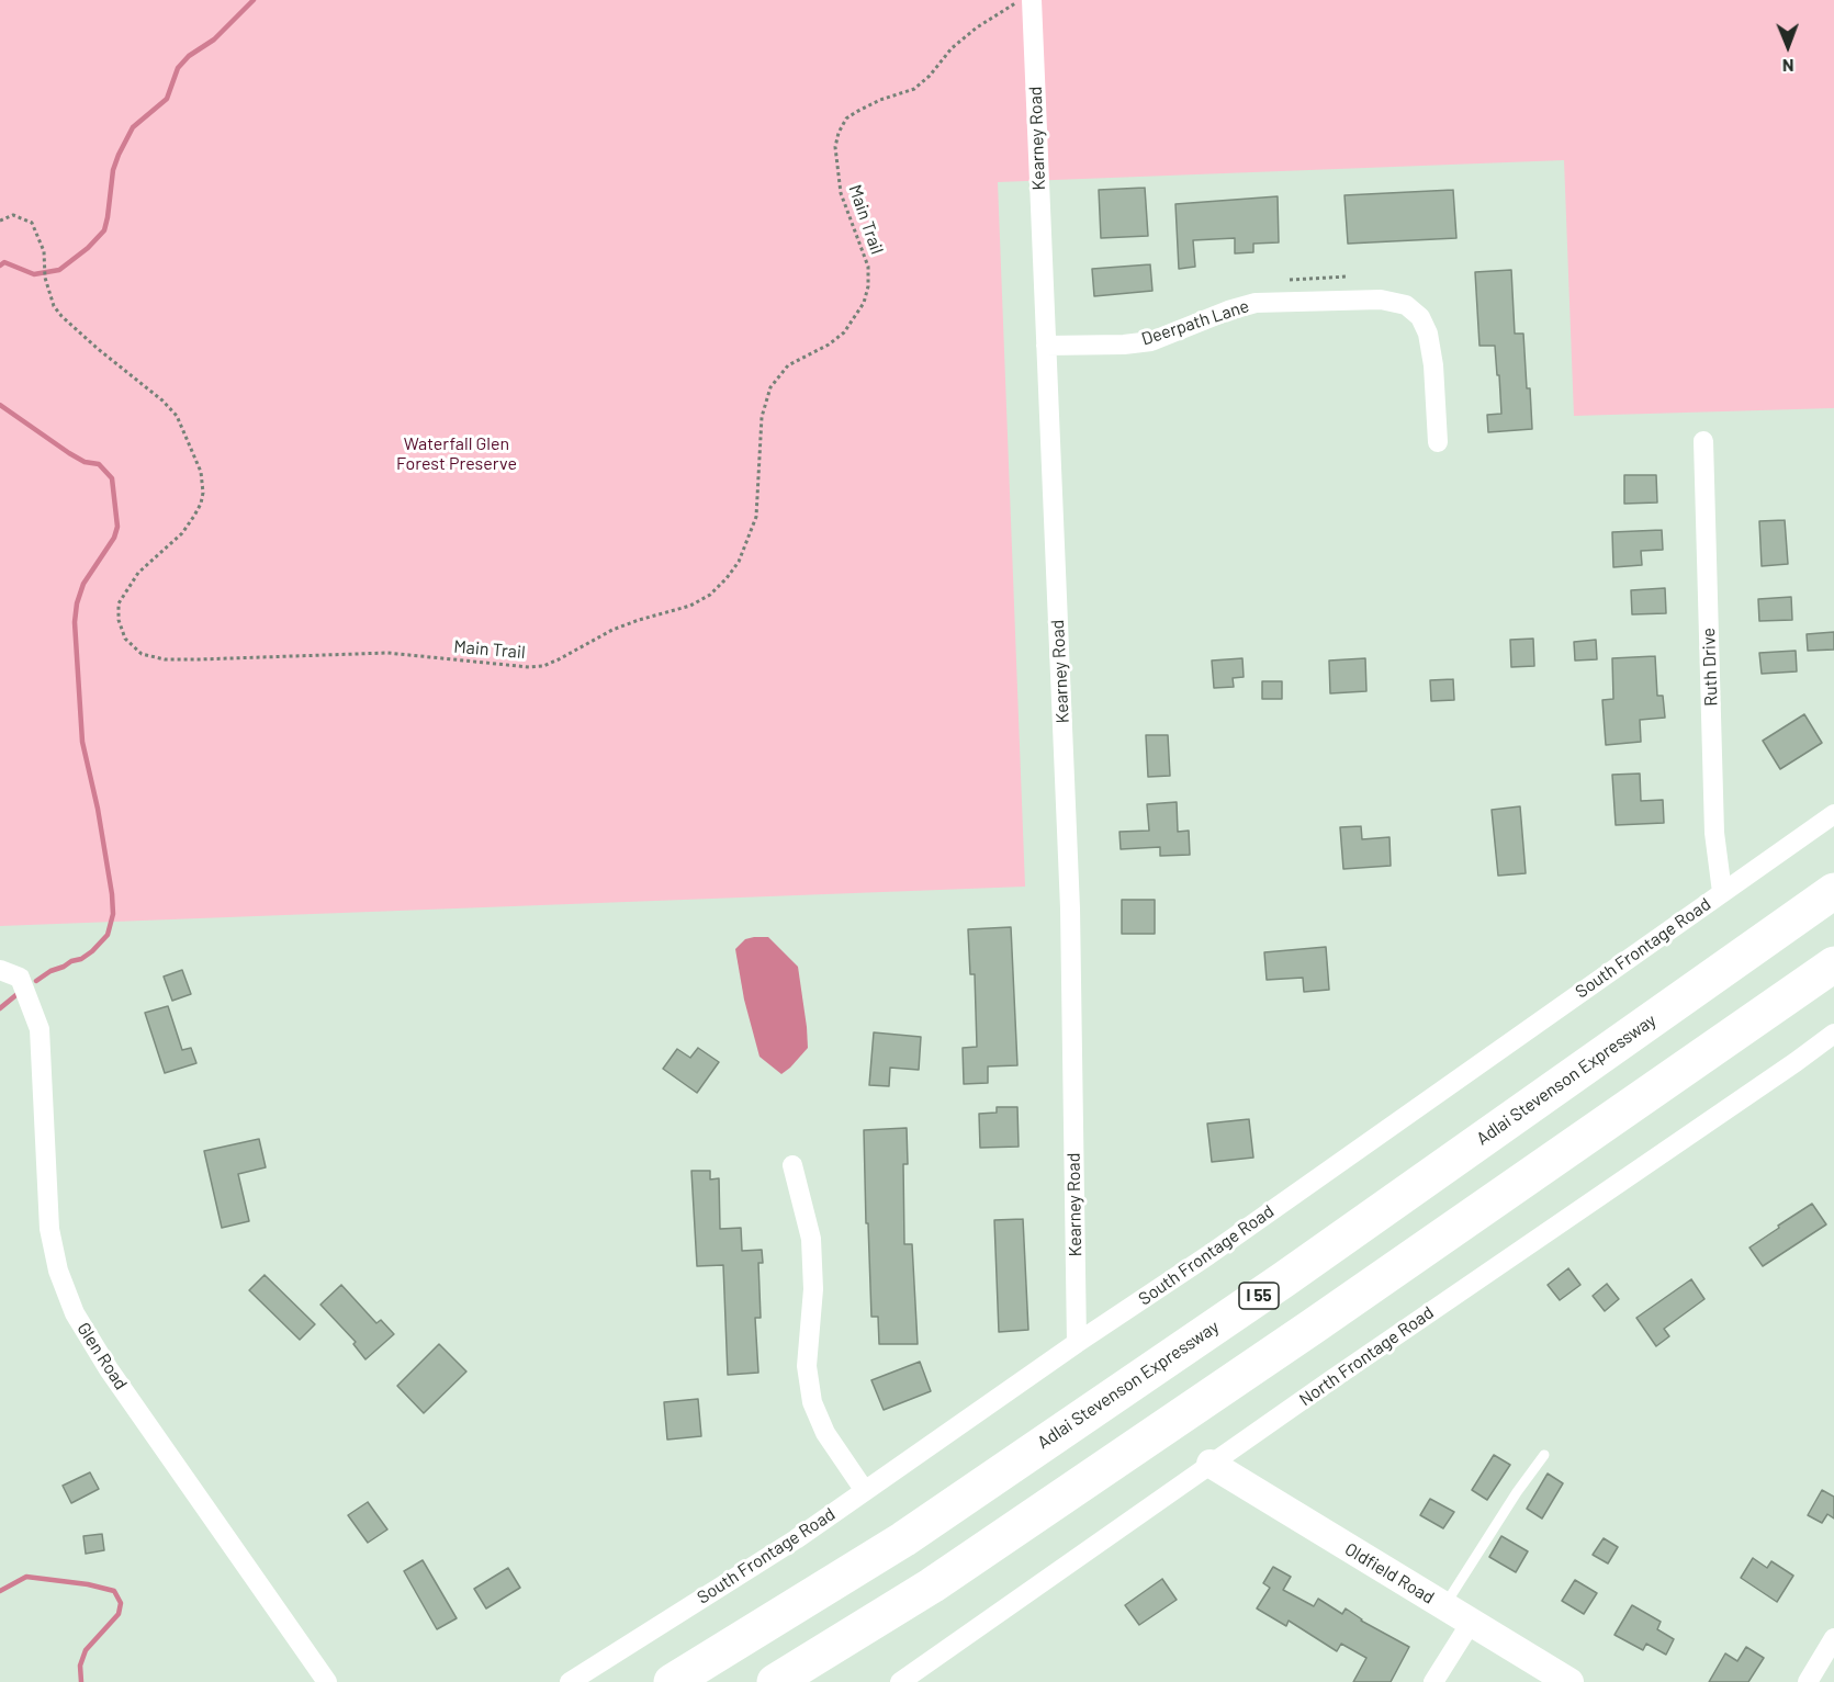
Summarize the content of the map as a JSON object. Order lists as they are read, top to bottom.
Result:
{
  "streets": {
    "highway": ["Adlai Stevenson Expressway", "I 55"],
    "street": [
      "Kearney Road",
      "Deerpath Lane",
      "Ruth Drive",
      "South Frontage Road",
      "Glen Road",
      "North Frontage Road",
      "Oldfield Road"
    ],
    "path": ["Main Trail"]
  },
  "crossings": [
    ["Kearney Road", "Deerpath Lane"],
    ["Kearney Road", "South Frontage Road"],
    ["Ruth Drive", "South Frontage Road"],
    ["North Frontage Road", "Oldfield Road"]
  ],
  "parks": ["Waterfall Glen Forest Preserve"],
  "north": "bottom"
}
